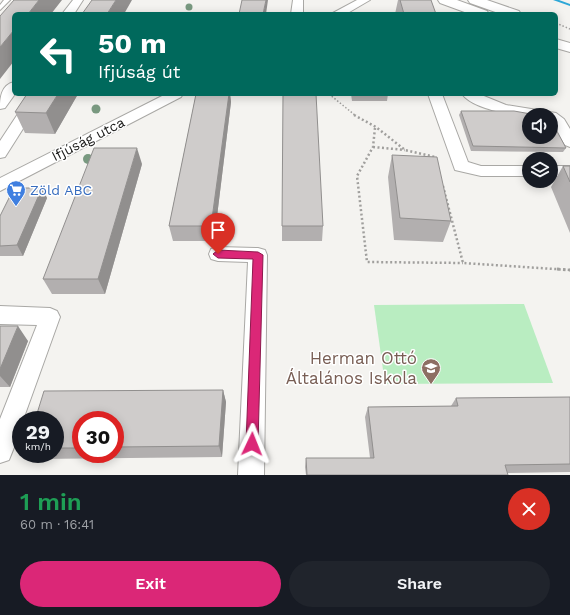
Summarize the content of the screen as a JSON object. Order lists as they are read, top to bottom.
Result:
{
  "streets": {
    "street": ["Ifjúság utca"]
  },
  "places": {
    "supermarket": ["Zöld ABC"],
    "school or university": ["Herman Ottó Általános Iskola"]
  },
  "page": {
    "turn": ["50 m", "Ifjúság út"],
    "speed": "29 km/h",
    "limit": "30",
    "heading": ["1 min", "60 m · 16:41"],
    "buttons": ["Exit", "Share"]
  }
}
